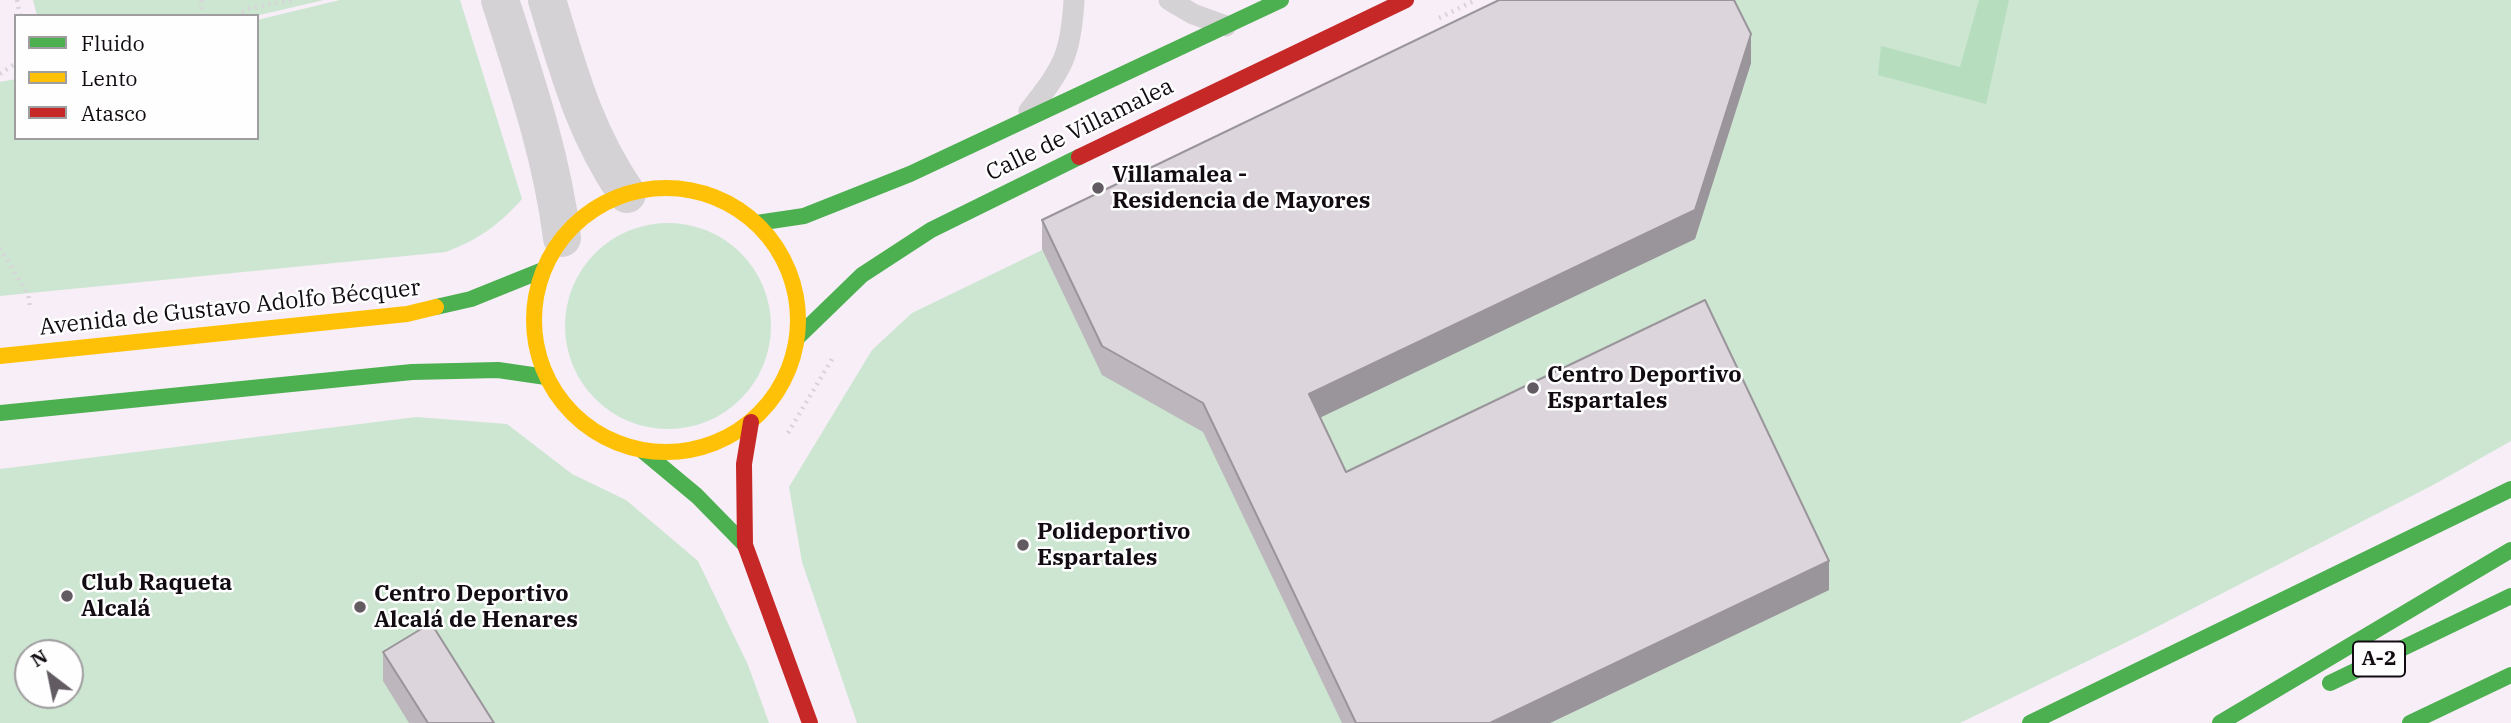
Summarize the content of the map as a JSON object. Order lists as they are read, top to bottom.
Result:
{
  "streets": {
    "main road": ["Calle de Villamalea", "Avenida de Gustavo Adolfo Bécquer", "A-2"]
  },
  "places": [
    "Villamalea - Residencia de Mayores",
    "Centro Deportivo Espartales",
    "Polideportivo Espartales",
    "Club Raqueta Alcalá",
    "Centro Deportivo Alcalá de Henares"
  ],
  "legend": ["Fluido", "Lento", "Atasco"],
  "north": "top left"
}
